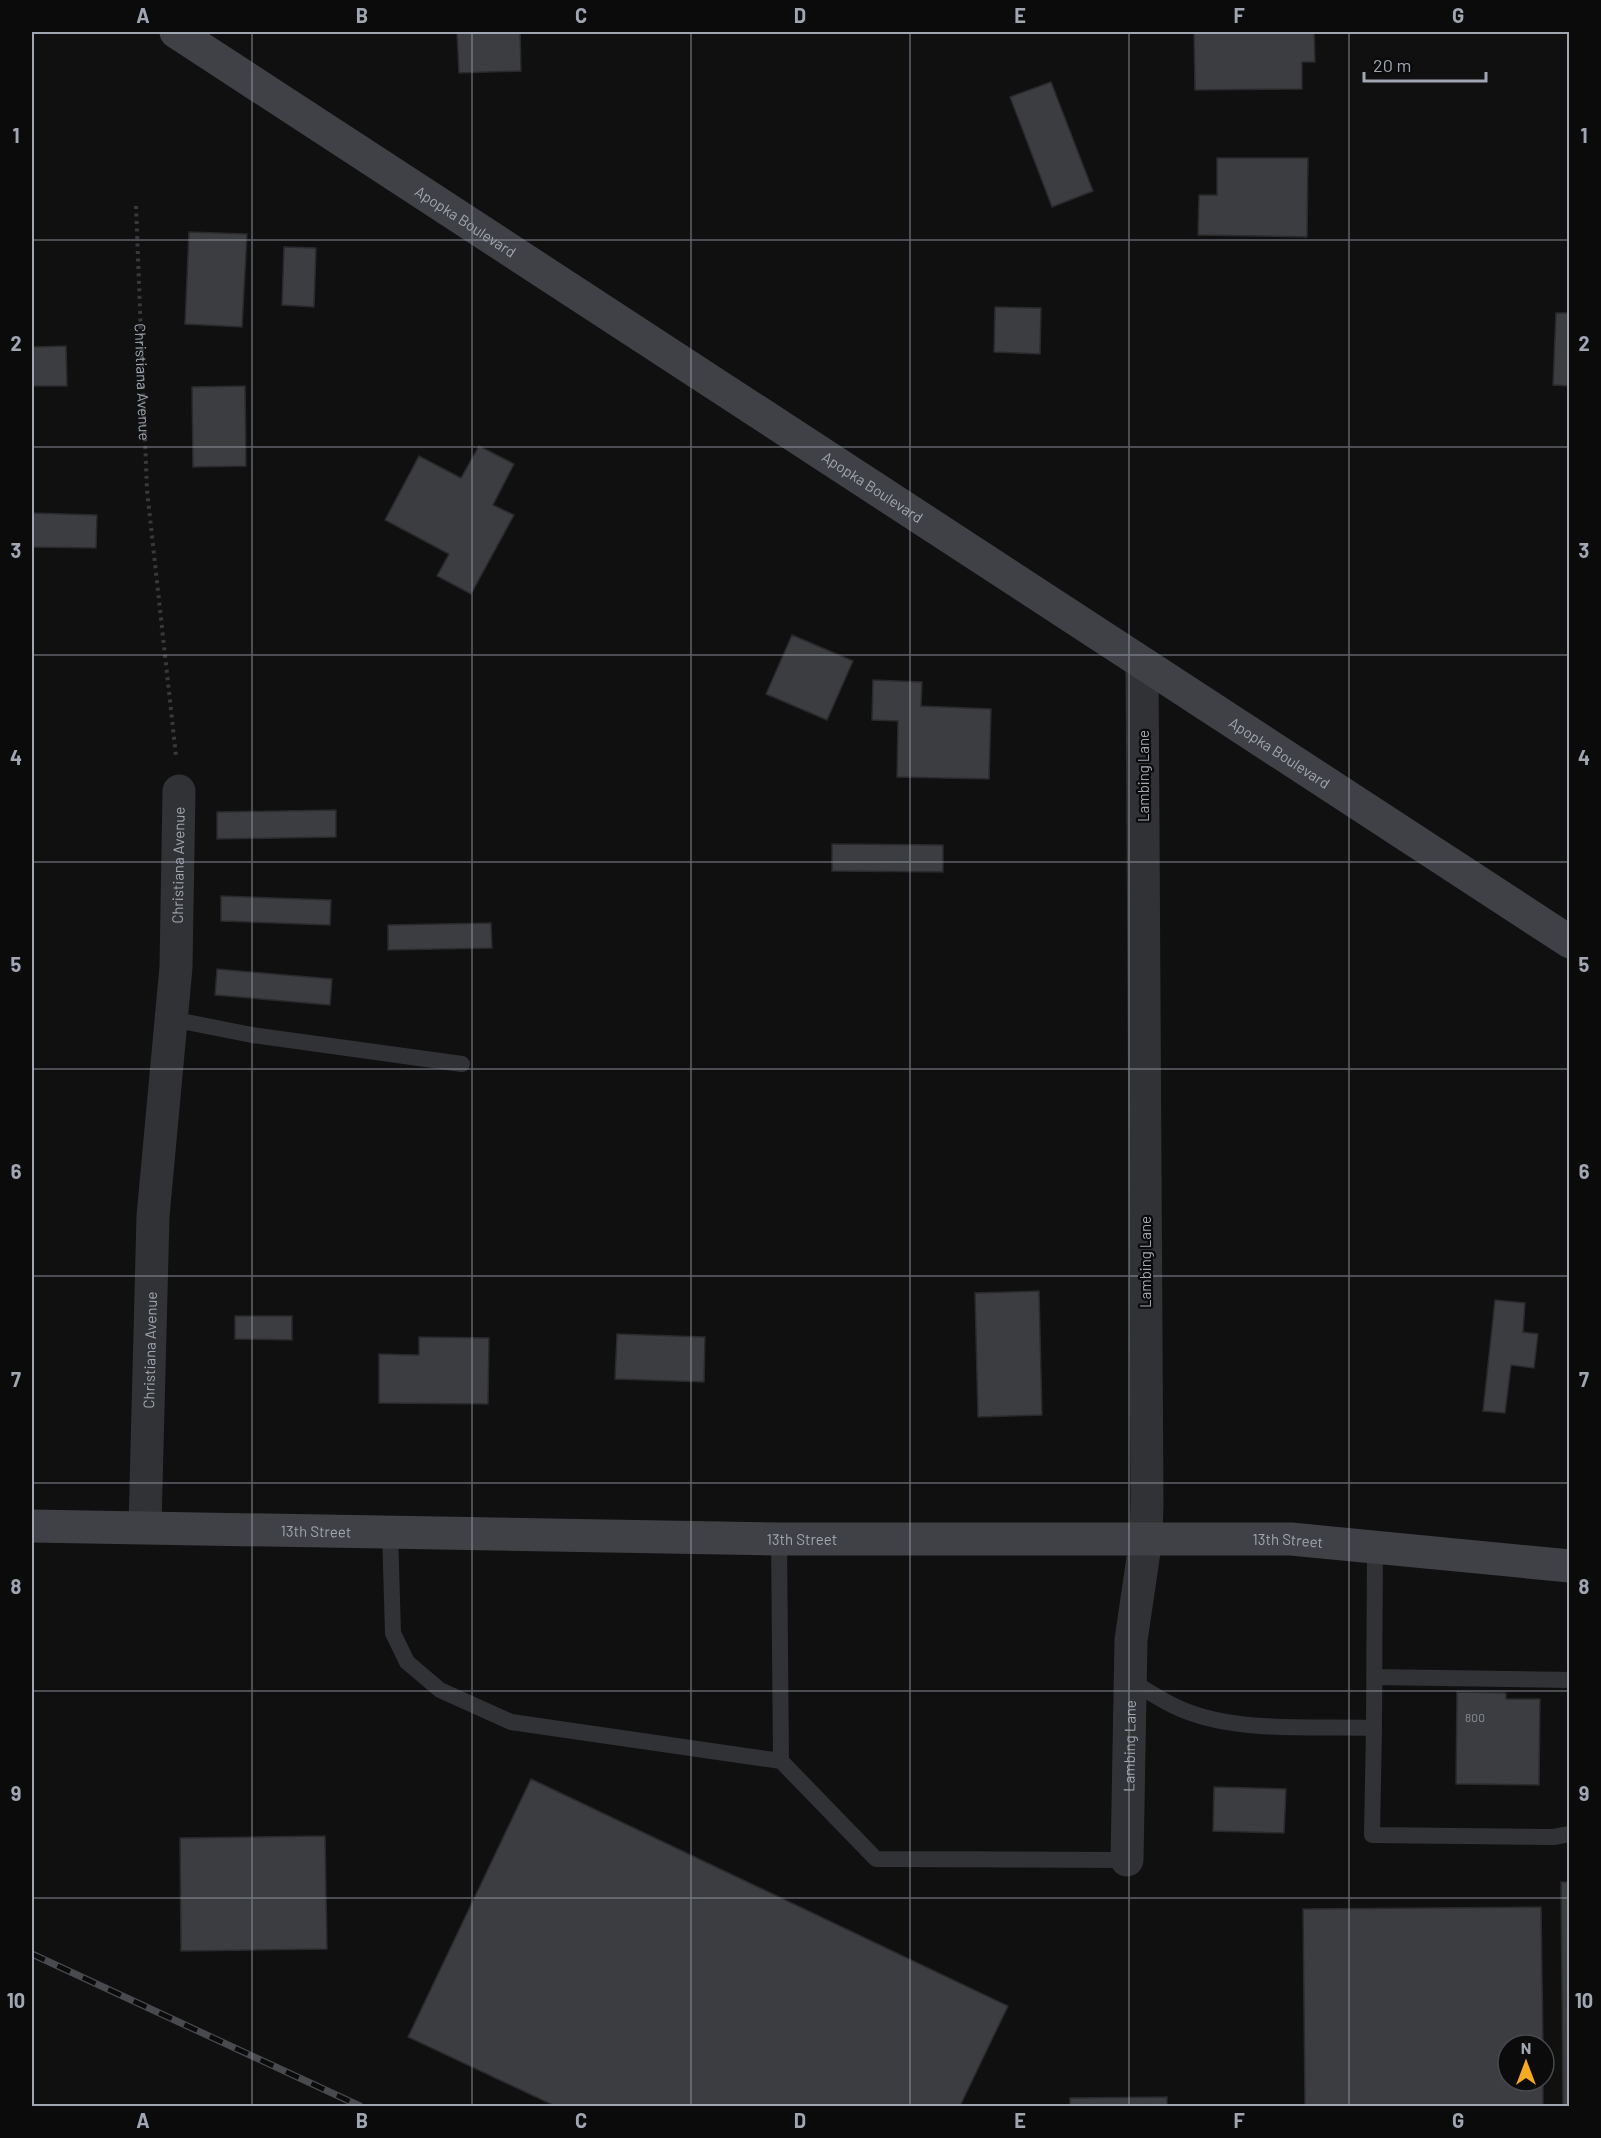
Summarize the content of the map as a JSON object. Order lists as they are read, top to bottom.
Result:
{
  "streets": {
    "street": [
      "Apopka Boulevard",
      "Christiana Avenue",
      "Lambing Lane",
      "13th Street"
    ]
  },
  "crossings": [
    ["Apopka Boulevard", "Lambing Lane"],
    ["Christiana Avenue", "13th Street"],
    ["Lambing Lane", "13th Street"]
  ],
  "house_numbers": ["800"],
  "scale_bar": "20 m",
  "north": "top",
  "grid": {
    "columns": [
      "A",
      "B",
      "C",
      "D",
      "E",
      "F",
      "G"
    ],
    "rows": [
      "1",
      "2",
      "3",
      "4",
      "5",
      "6",
      "7",
      "8",
      "9",
      "10"
    ]
  }
}
